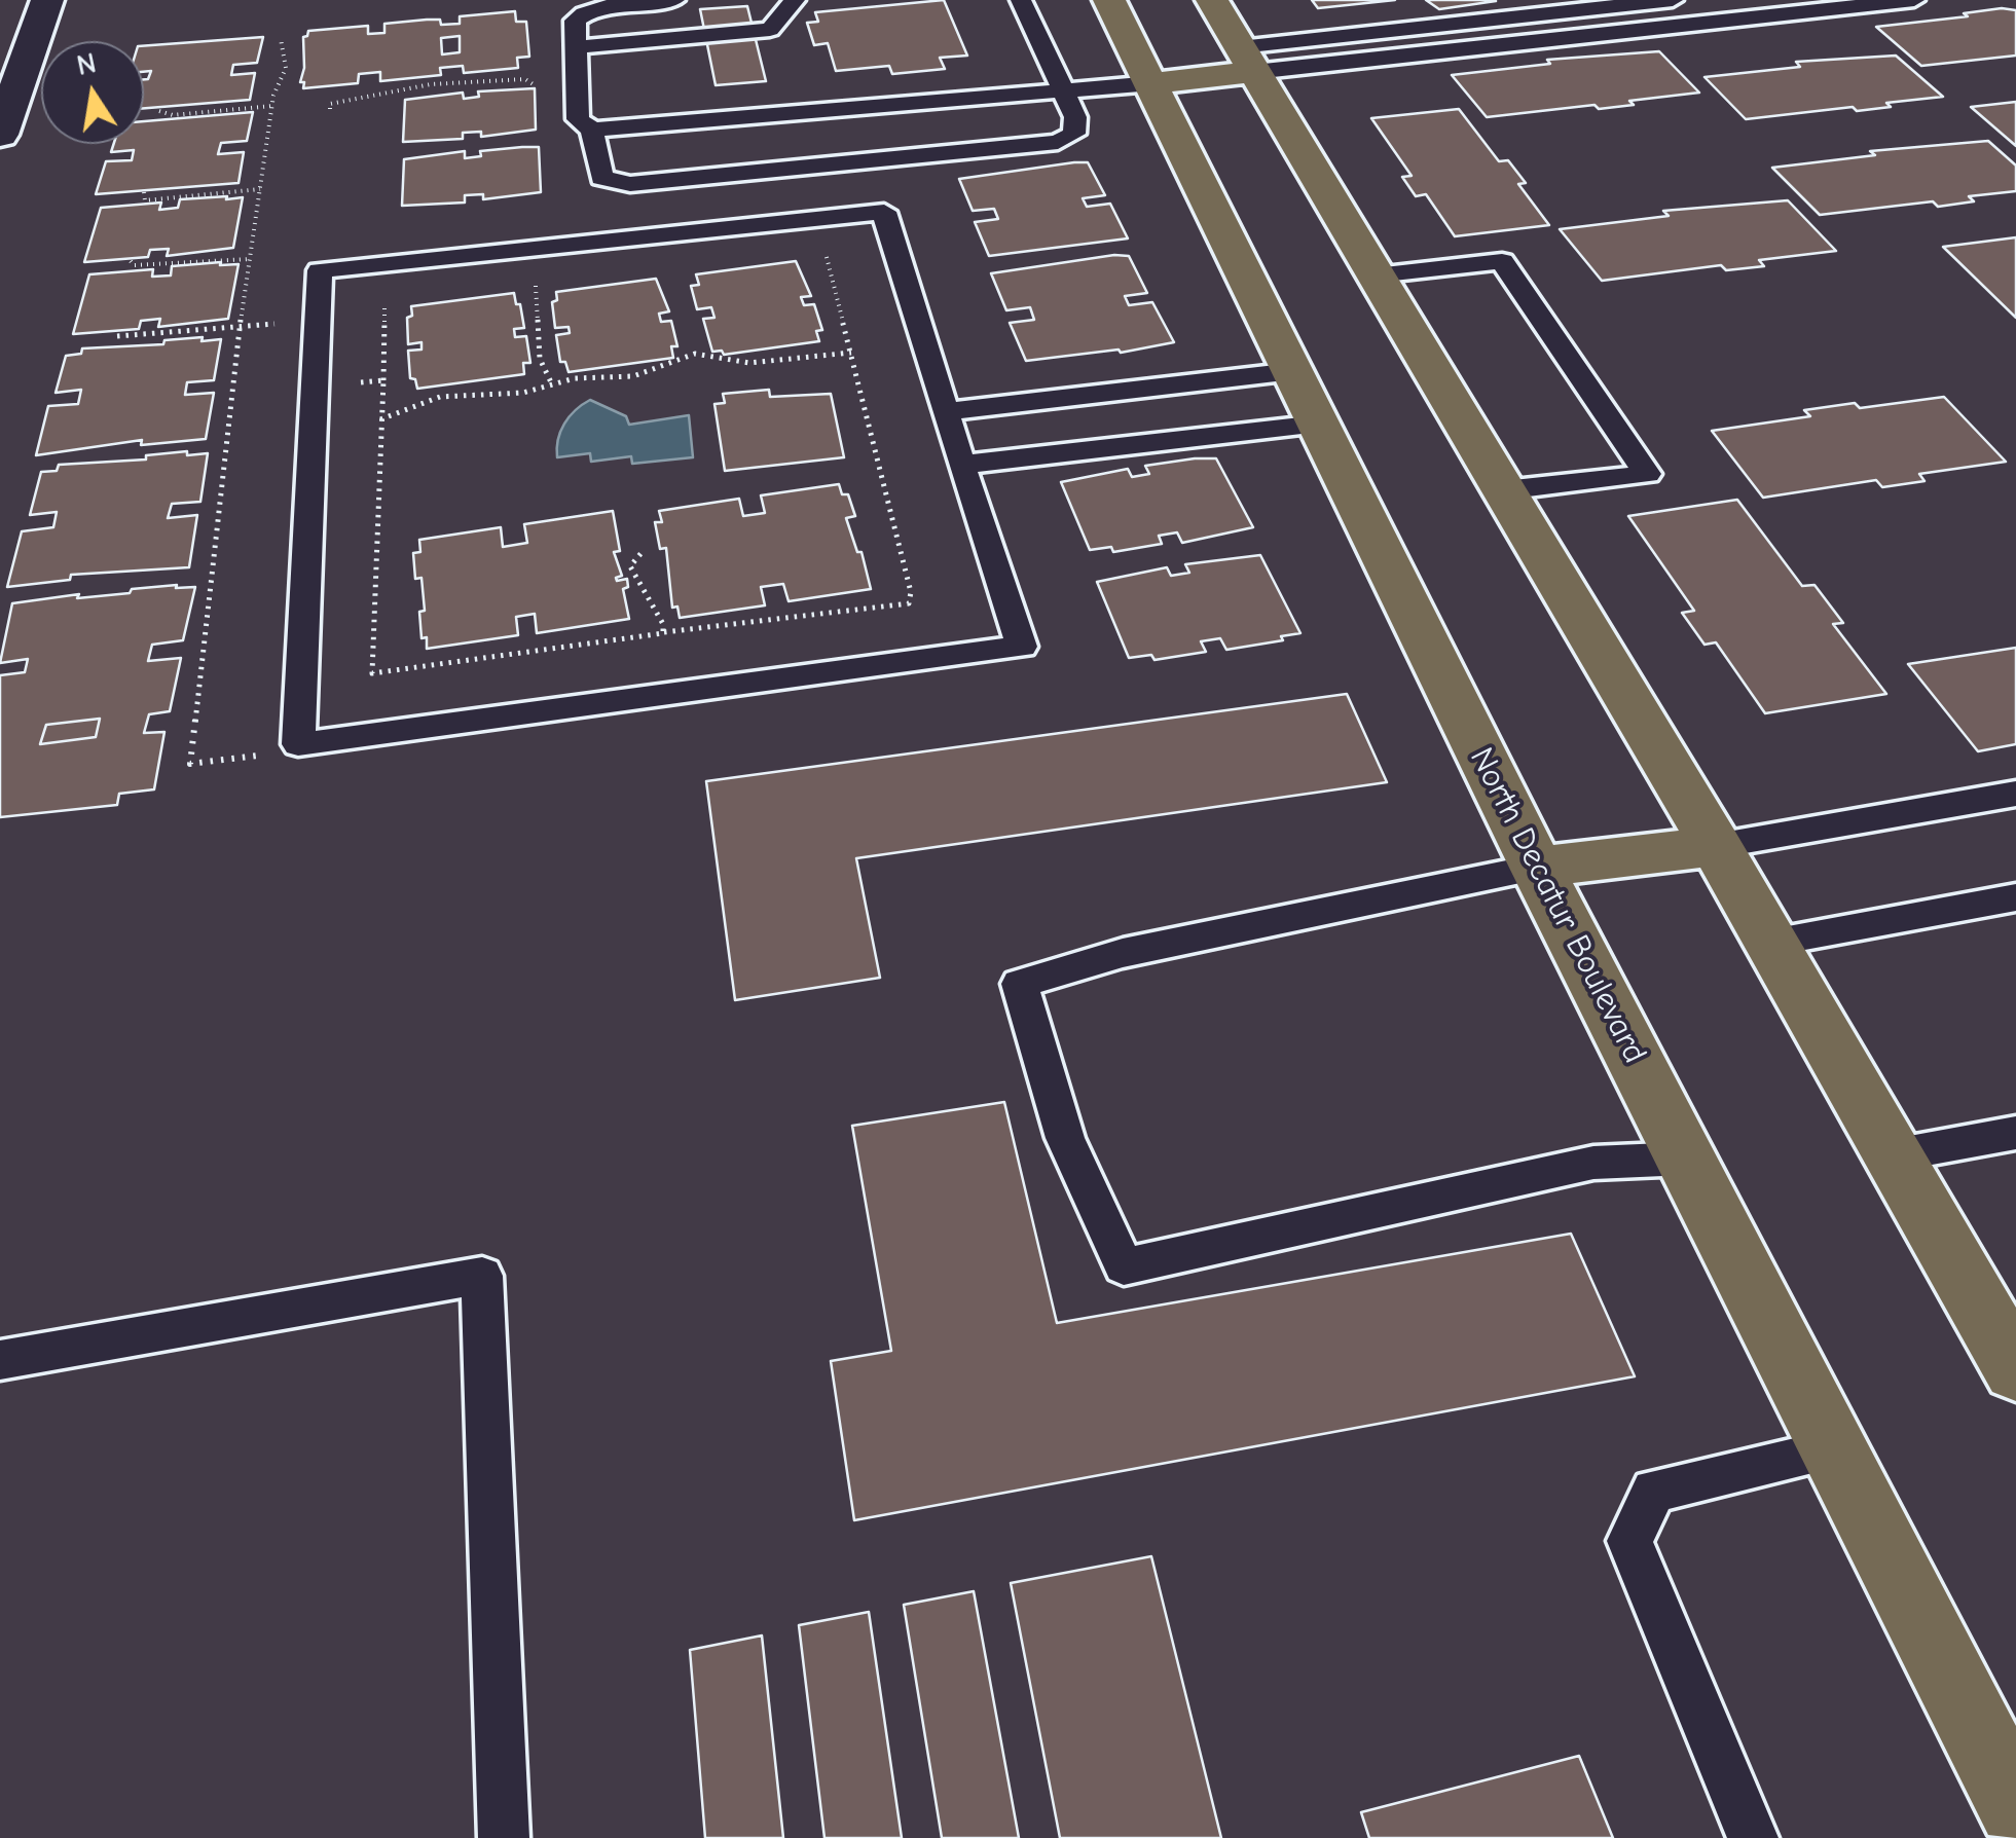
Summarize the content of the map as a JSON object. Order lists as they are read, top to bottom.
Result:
{
  "streets": {
    "main road": ["North Decatur Boulevard"]
  },
  "north": "top"
}
